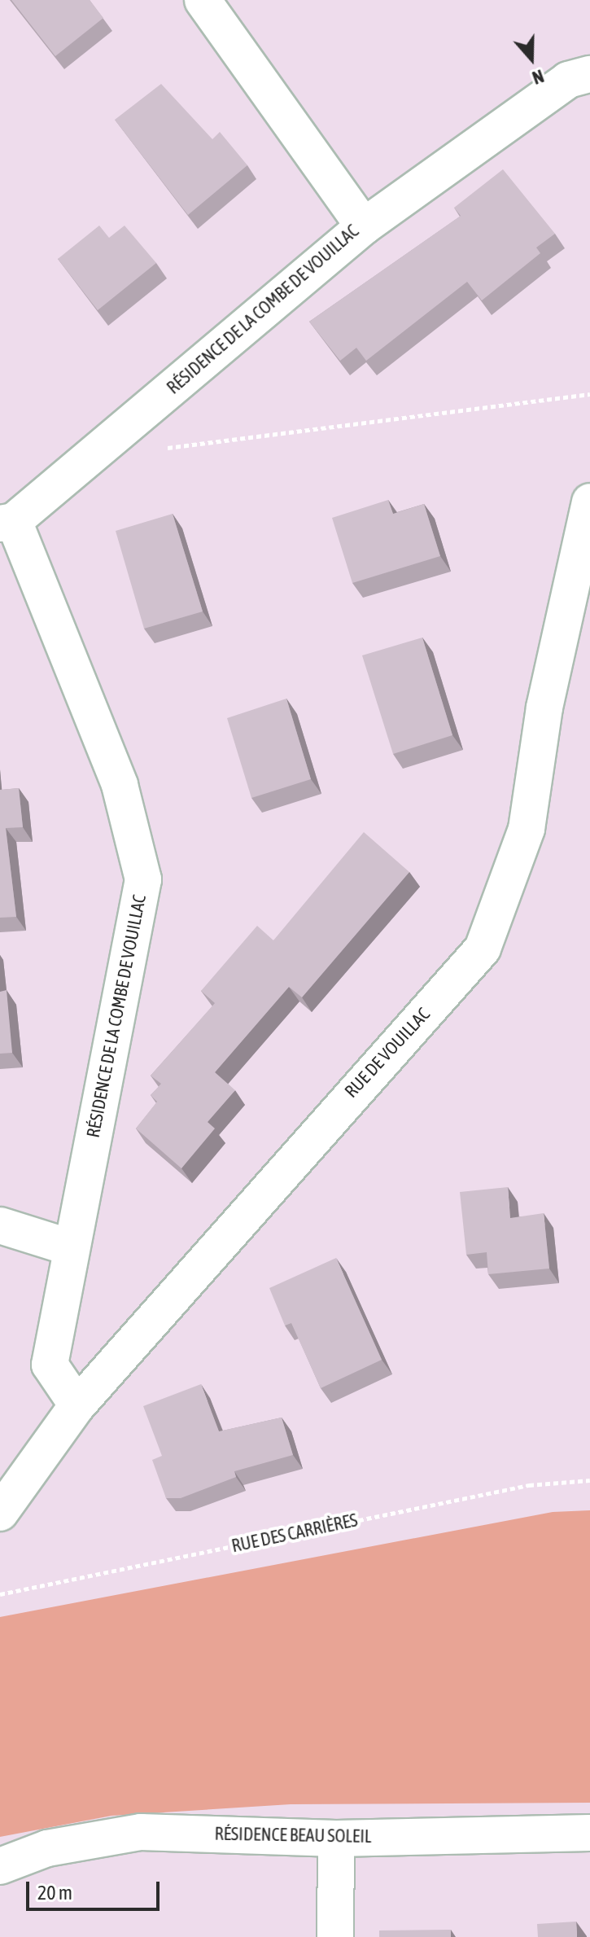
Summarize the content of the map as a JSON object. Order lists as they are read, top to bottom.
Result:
{
  "streets": {
    "street": ["RÉSIDENCE DE LA COMBE DE VOUILLAC", "RUE DE VOUILLAC", "RÉSIDENCE BEAU SOLEIL"],
    "path": ["RUE DES CARRIÈRES"]
  },
  "crossings": [
    ["RÉSIDENCE DE LA COMBE DE VOUILLAC", "RUE DE VOUILLAC"]
  ],
  "scale_bar": "20 m",
  "north": "bottom"
}
